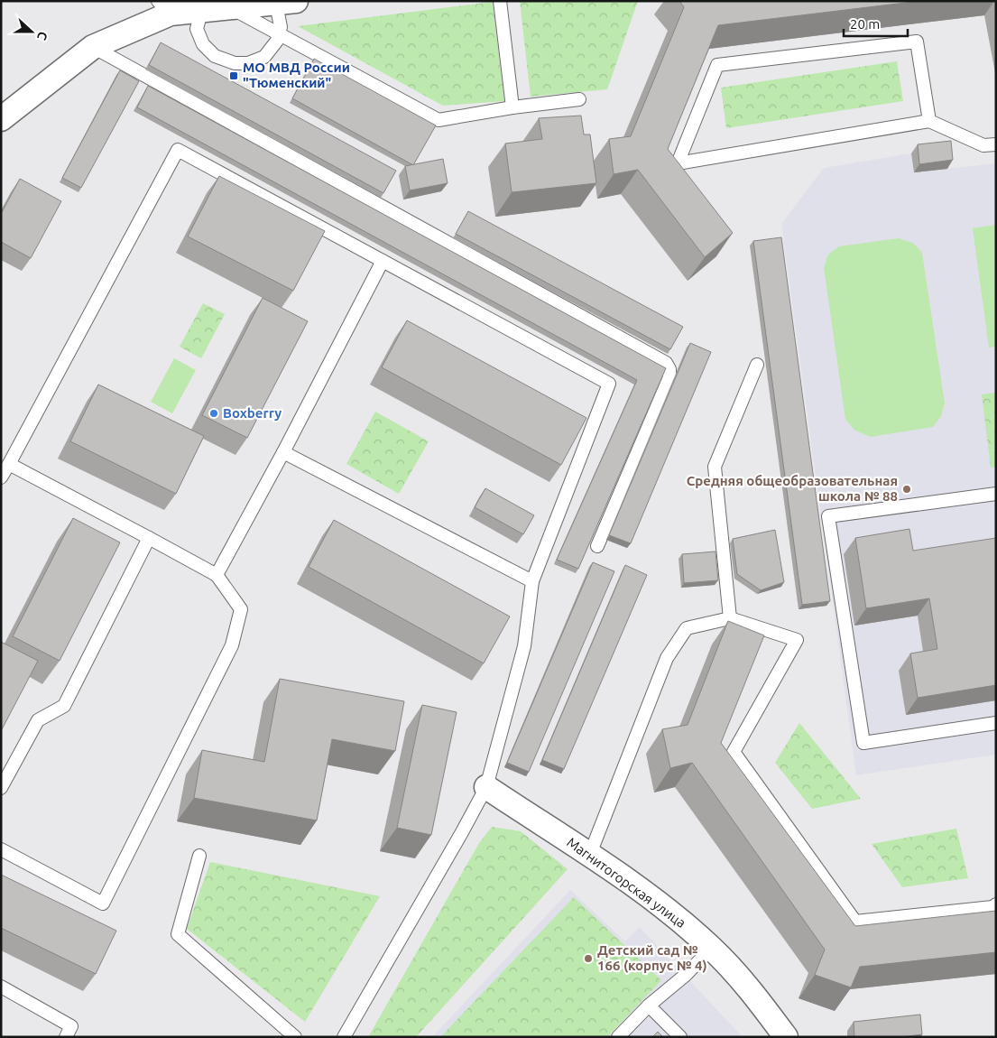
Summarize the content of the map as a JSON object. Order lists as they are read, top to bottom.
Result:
{
  "streets": {
    "street": ["Магнитогорская улица"]
  },
  "places": {
    "transit": ["МО МВД России \"Тюменский\""],
    "other": ["Boxberry", "Средняя общеобразовательная школа № 88", "Детский сад № 166 (корпус № 4)"]
  },
  "scale_bar": "20 m",
  "north": "right"
}
